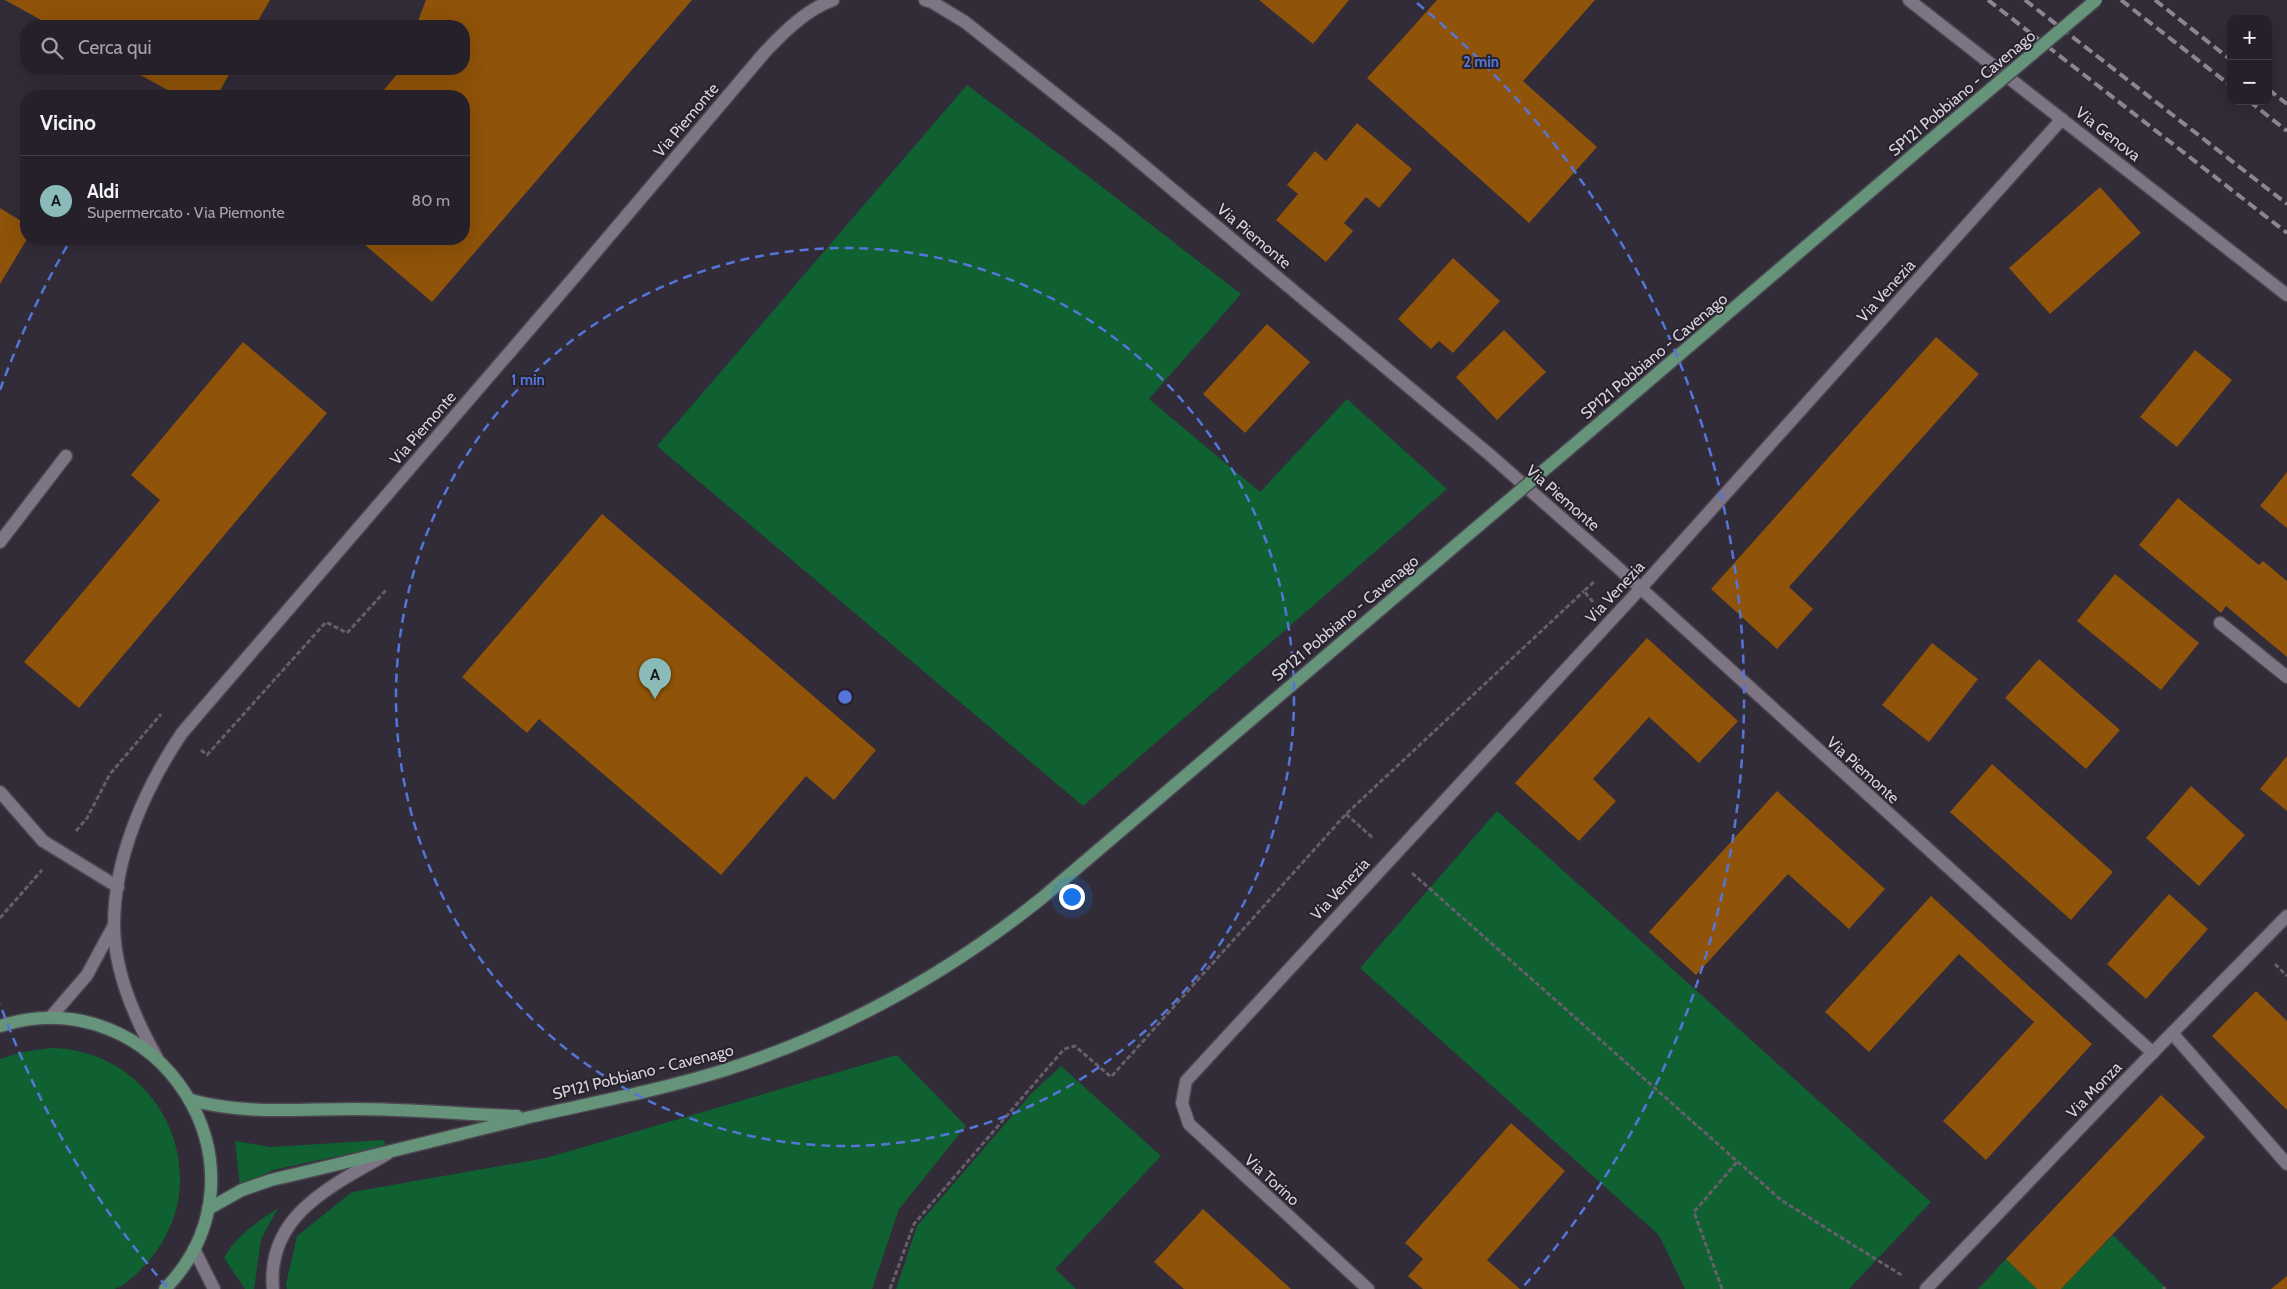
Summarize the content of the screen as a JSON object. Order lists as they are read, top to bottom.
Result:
{
  "streets": {
    "main road": ["SP121 Pobbiano - Cavenago"],
    "street": [
      "Via Piemonte",
      "Via Genova",
      "Via Venezia",
      "Via Monza",
      "Via Torino"
    ]
  },
  "crossings": [
    ["Via Piemonte", "Via Venezia"],
    ["Via Piemonte", "Via Monza"],
    ["Via Genova", "Via Venezia"],
    ["Via Venezia", "Via Torino"]
  ],
  "page": {
    "map_buttons": ["+", "−"],
    "search": "Cerca qui",
    "heading": "Vicino",
    "list": [
      {
        "mark": "A",
        "name": "Aldi",
        "note": "Supermercato · Via Piemonte",
        "value": "80 m"
      }
    ],
    "pins": "A"
  },
  "rings": ["2 min", "1 min"]
}
